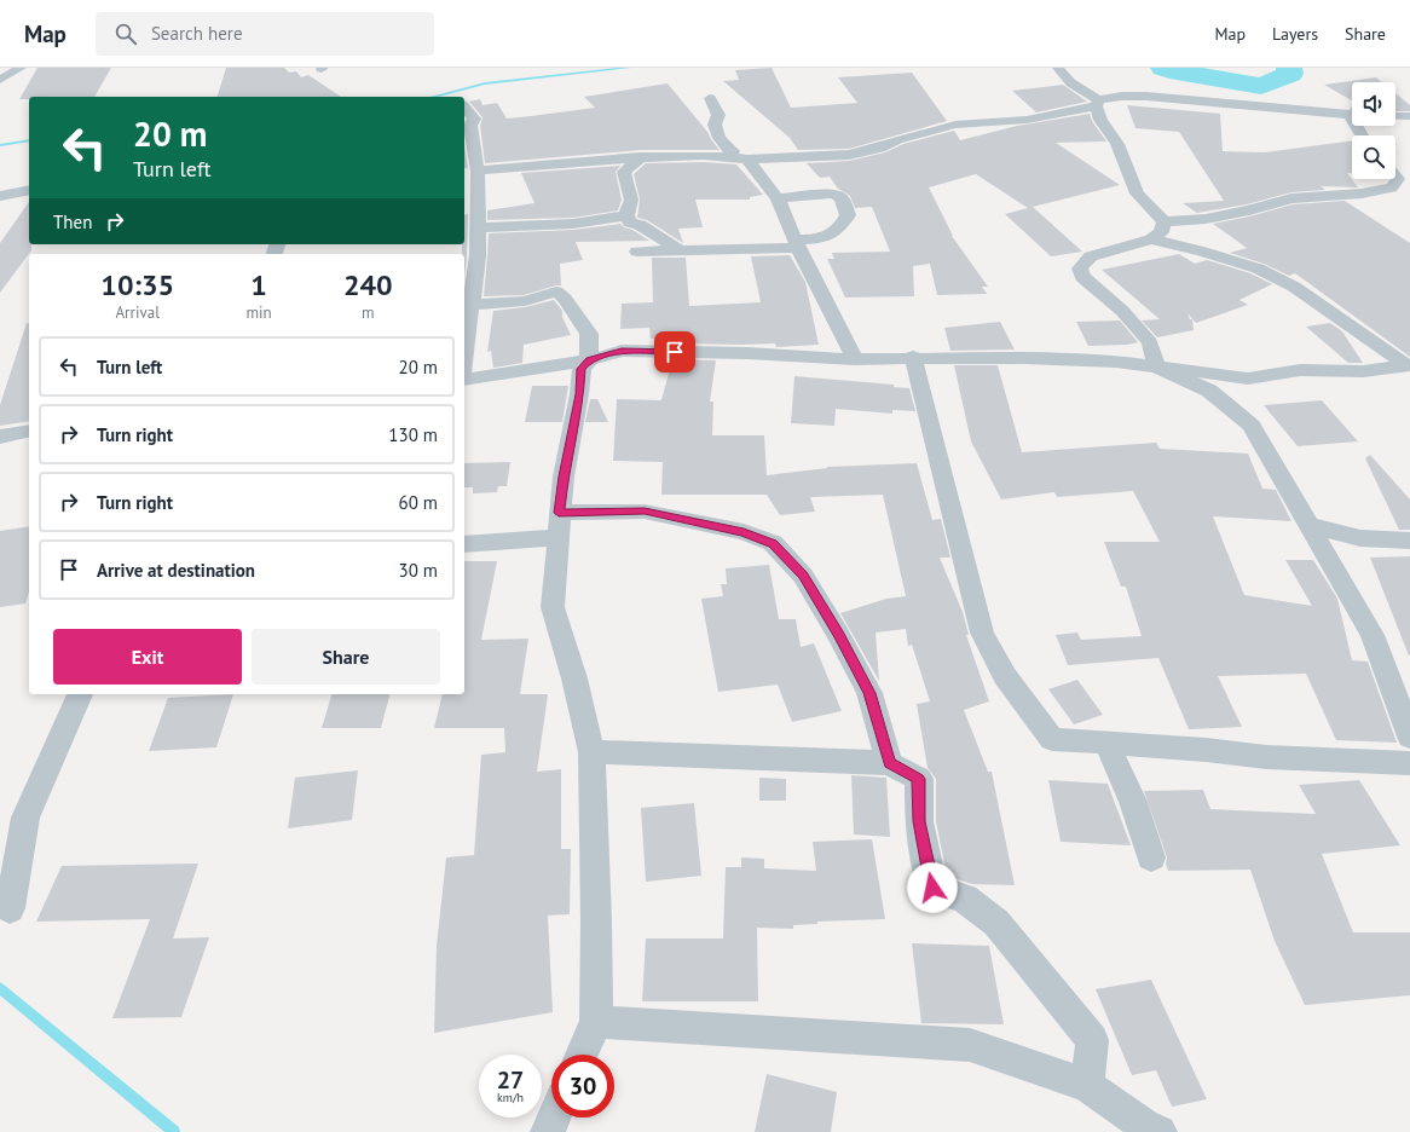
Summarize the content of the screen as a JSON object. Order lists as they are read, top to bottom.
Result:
{
  "page": {
    "header": "Map",
    "search": "Search here",
    "nav": ["Map", "Layers", "Share"],
    "turn": ["20 m", "Turn left"],
    "then": "Then",
    "eta": [
      "10:35",
      "Arrival",
      "1",
      "min",
      "240",
      "m"
    ],
    "list": [
      {
        "name": "Turn left",
        "value": "20 m"
      },
      {
        "name": "Turn right",
        "value": "130 m"
      },
      {
        "name": "Turn right",
        "value": "60 m"
      },
      {
        "name": "Arrive at destination",
        "value": "30 m"
      }
    ],
    "buttons": ["Exit", "Share"],
    "speed": "27 km/h",
    "limit": "30"
  }
}
